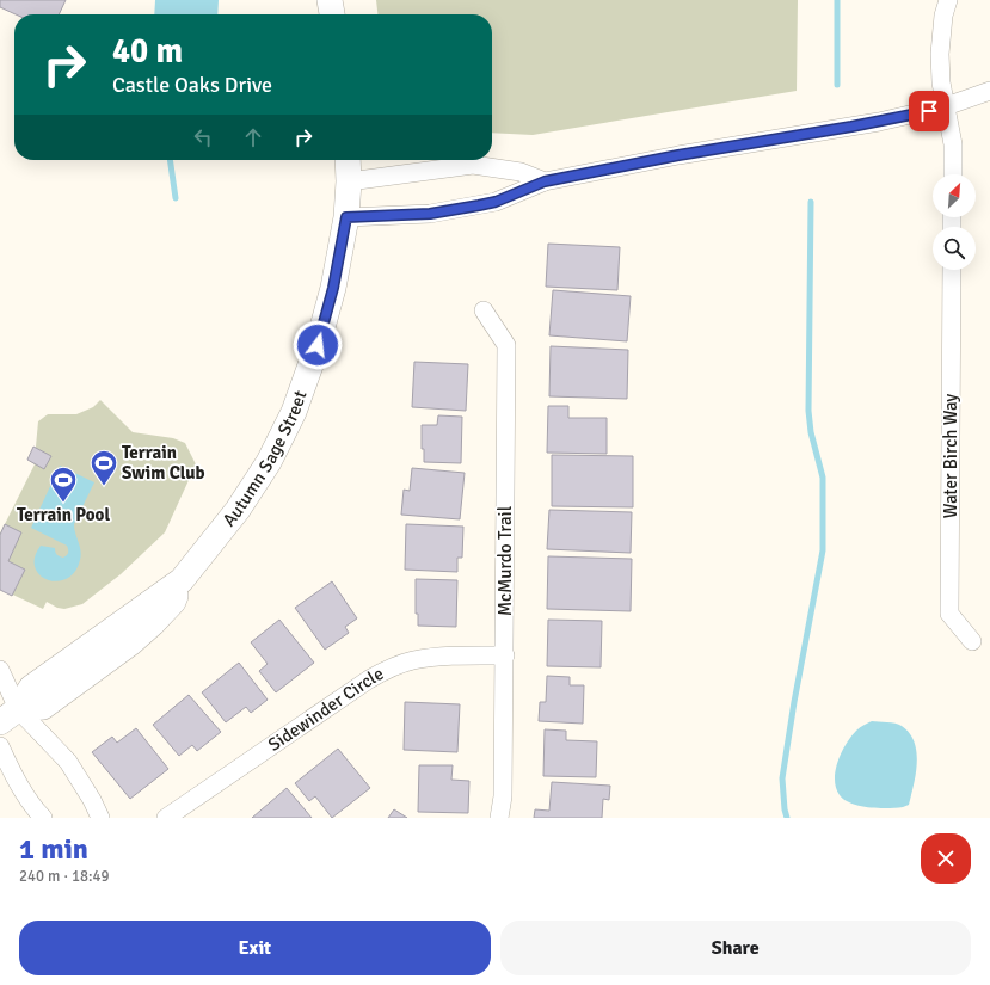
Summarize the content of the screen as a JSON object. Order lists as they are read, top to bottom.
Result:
{
  "streets": {
    "street": [
      "Water Birch Way",
      "Autumn Sage Street",
      "McMurdo Trail",
      "Sidewinder Circle"
    ]
  },
  "crossings": [
    ["McMurdo Trail", "Sidewinder Circle"]
  ],
  "places": {
    "sports": ["Terrain Swim Club", "Terrain Pool"]
  },
  "north": "top right",
  "page": {
    "turn": ["40 m", "Castle Oaks Drive"],
    "heading": ["1 min", "240 m · 18:49"],
    "buttons": ["Exit", "Share"]
  }
}
